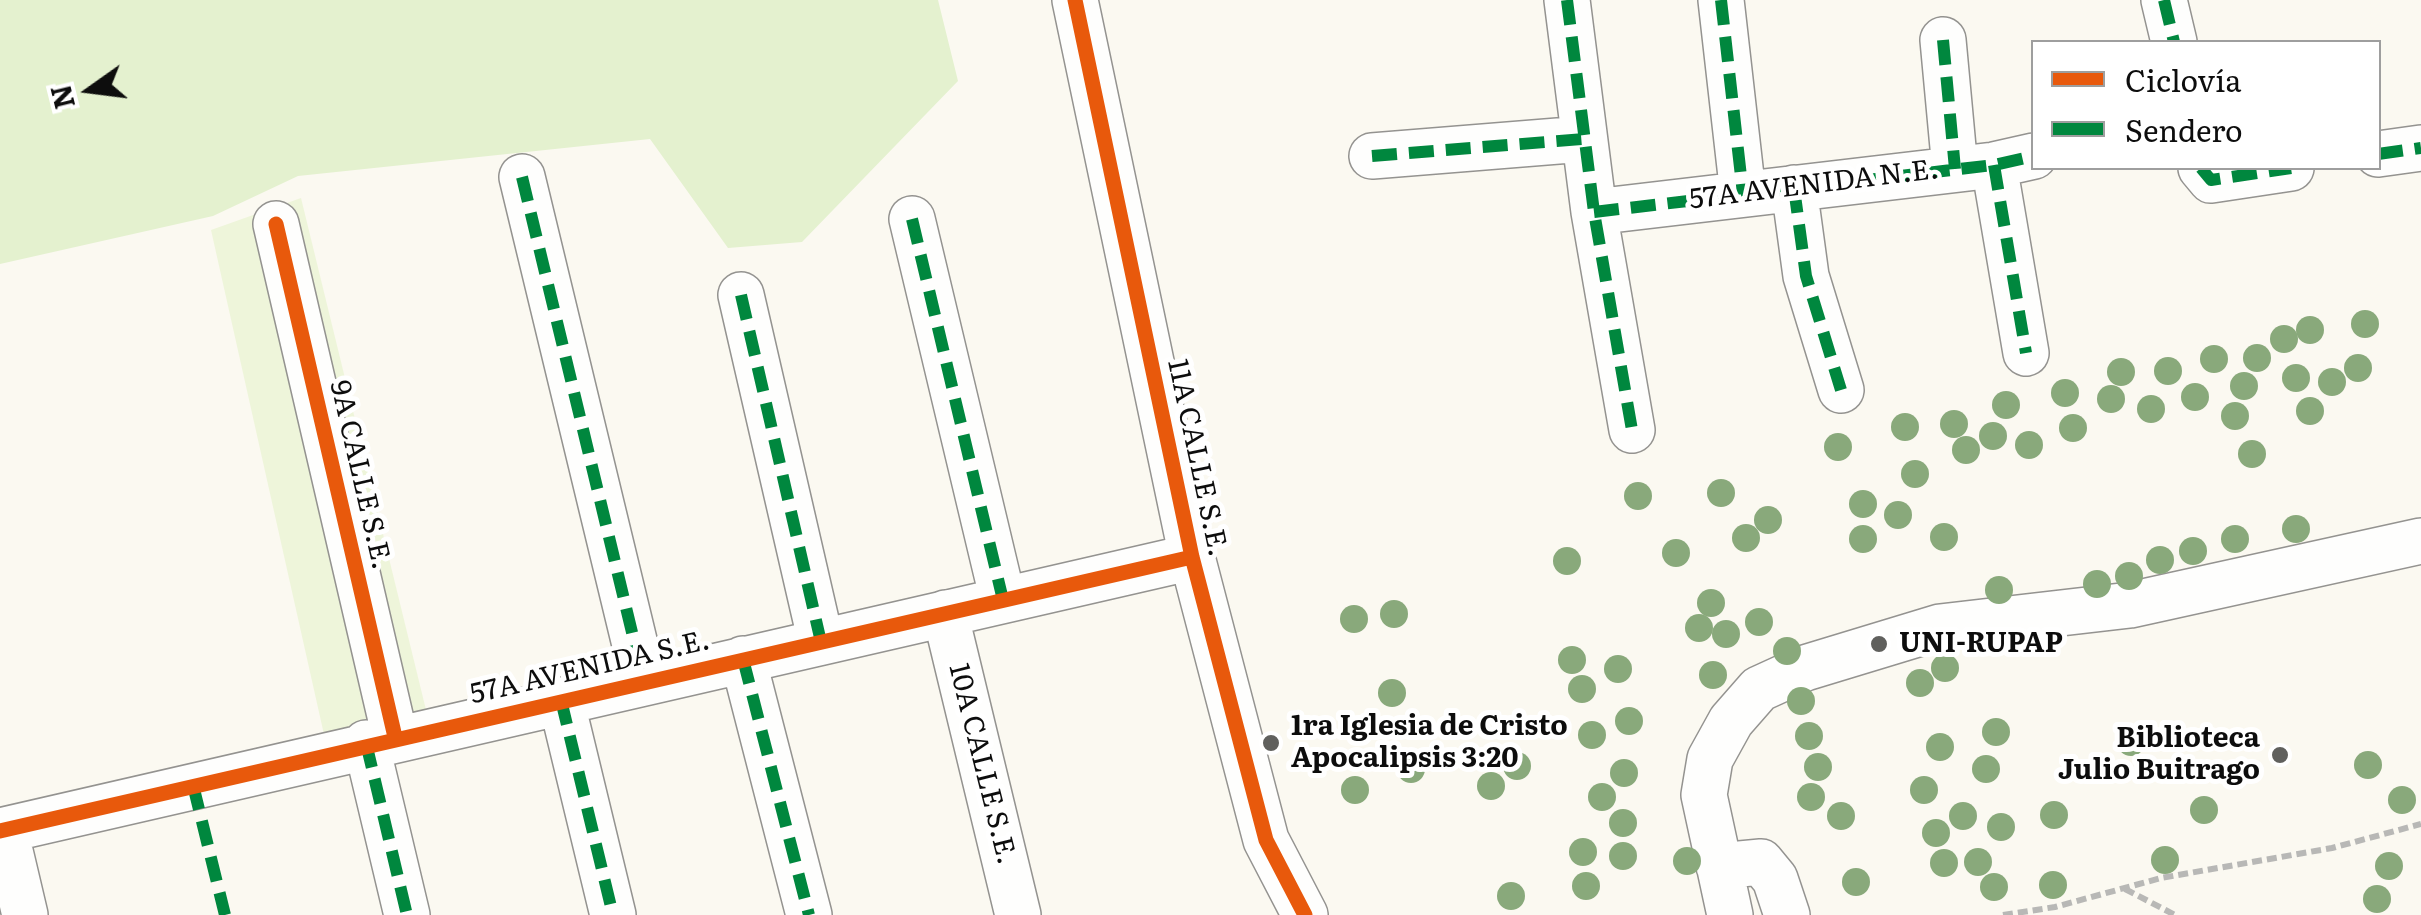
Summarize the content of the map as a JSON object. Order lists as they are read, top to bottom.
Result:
{
  "streets": {
    "street": [
      "57A AVENIDA N.E.",
      "11A CALLE S.E.",
      "9A CALLE S.E.",
      "57A AVENIDA S.E.",
      "10A CALLE S.E."
    ]
  },
  "crossings": [
    ["11A CALLE S.E.", "57A AVENIDA S.E."],
    ["9A CALLE S.E.", "57A AVENIDA S.E."],
    ["57A AVENIDA S.E.", "10A CALLE S.E."]
  ],
  "places": ["UNI-RUPAP", "1ra Iglesia de Cristo Apocalipsis 3:20", "Biblioteca Julio Buitrago"],
  "legend": ["Ciclovía", "Sendero"],
  "north": "left"
}
